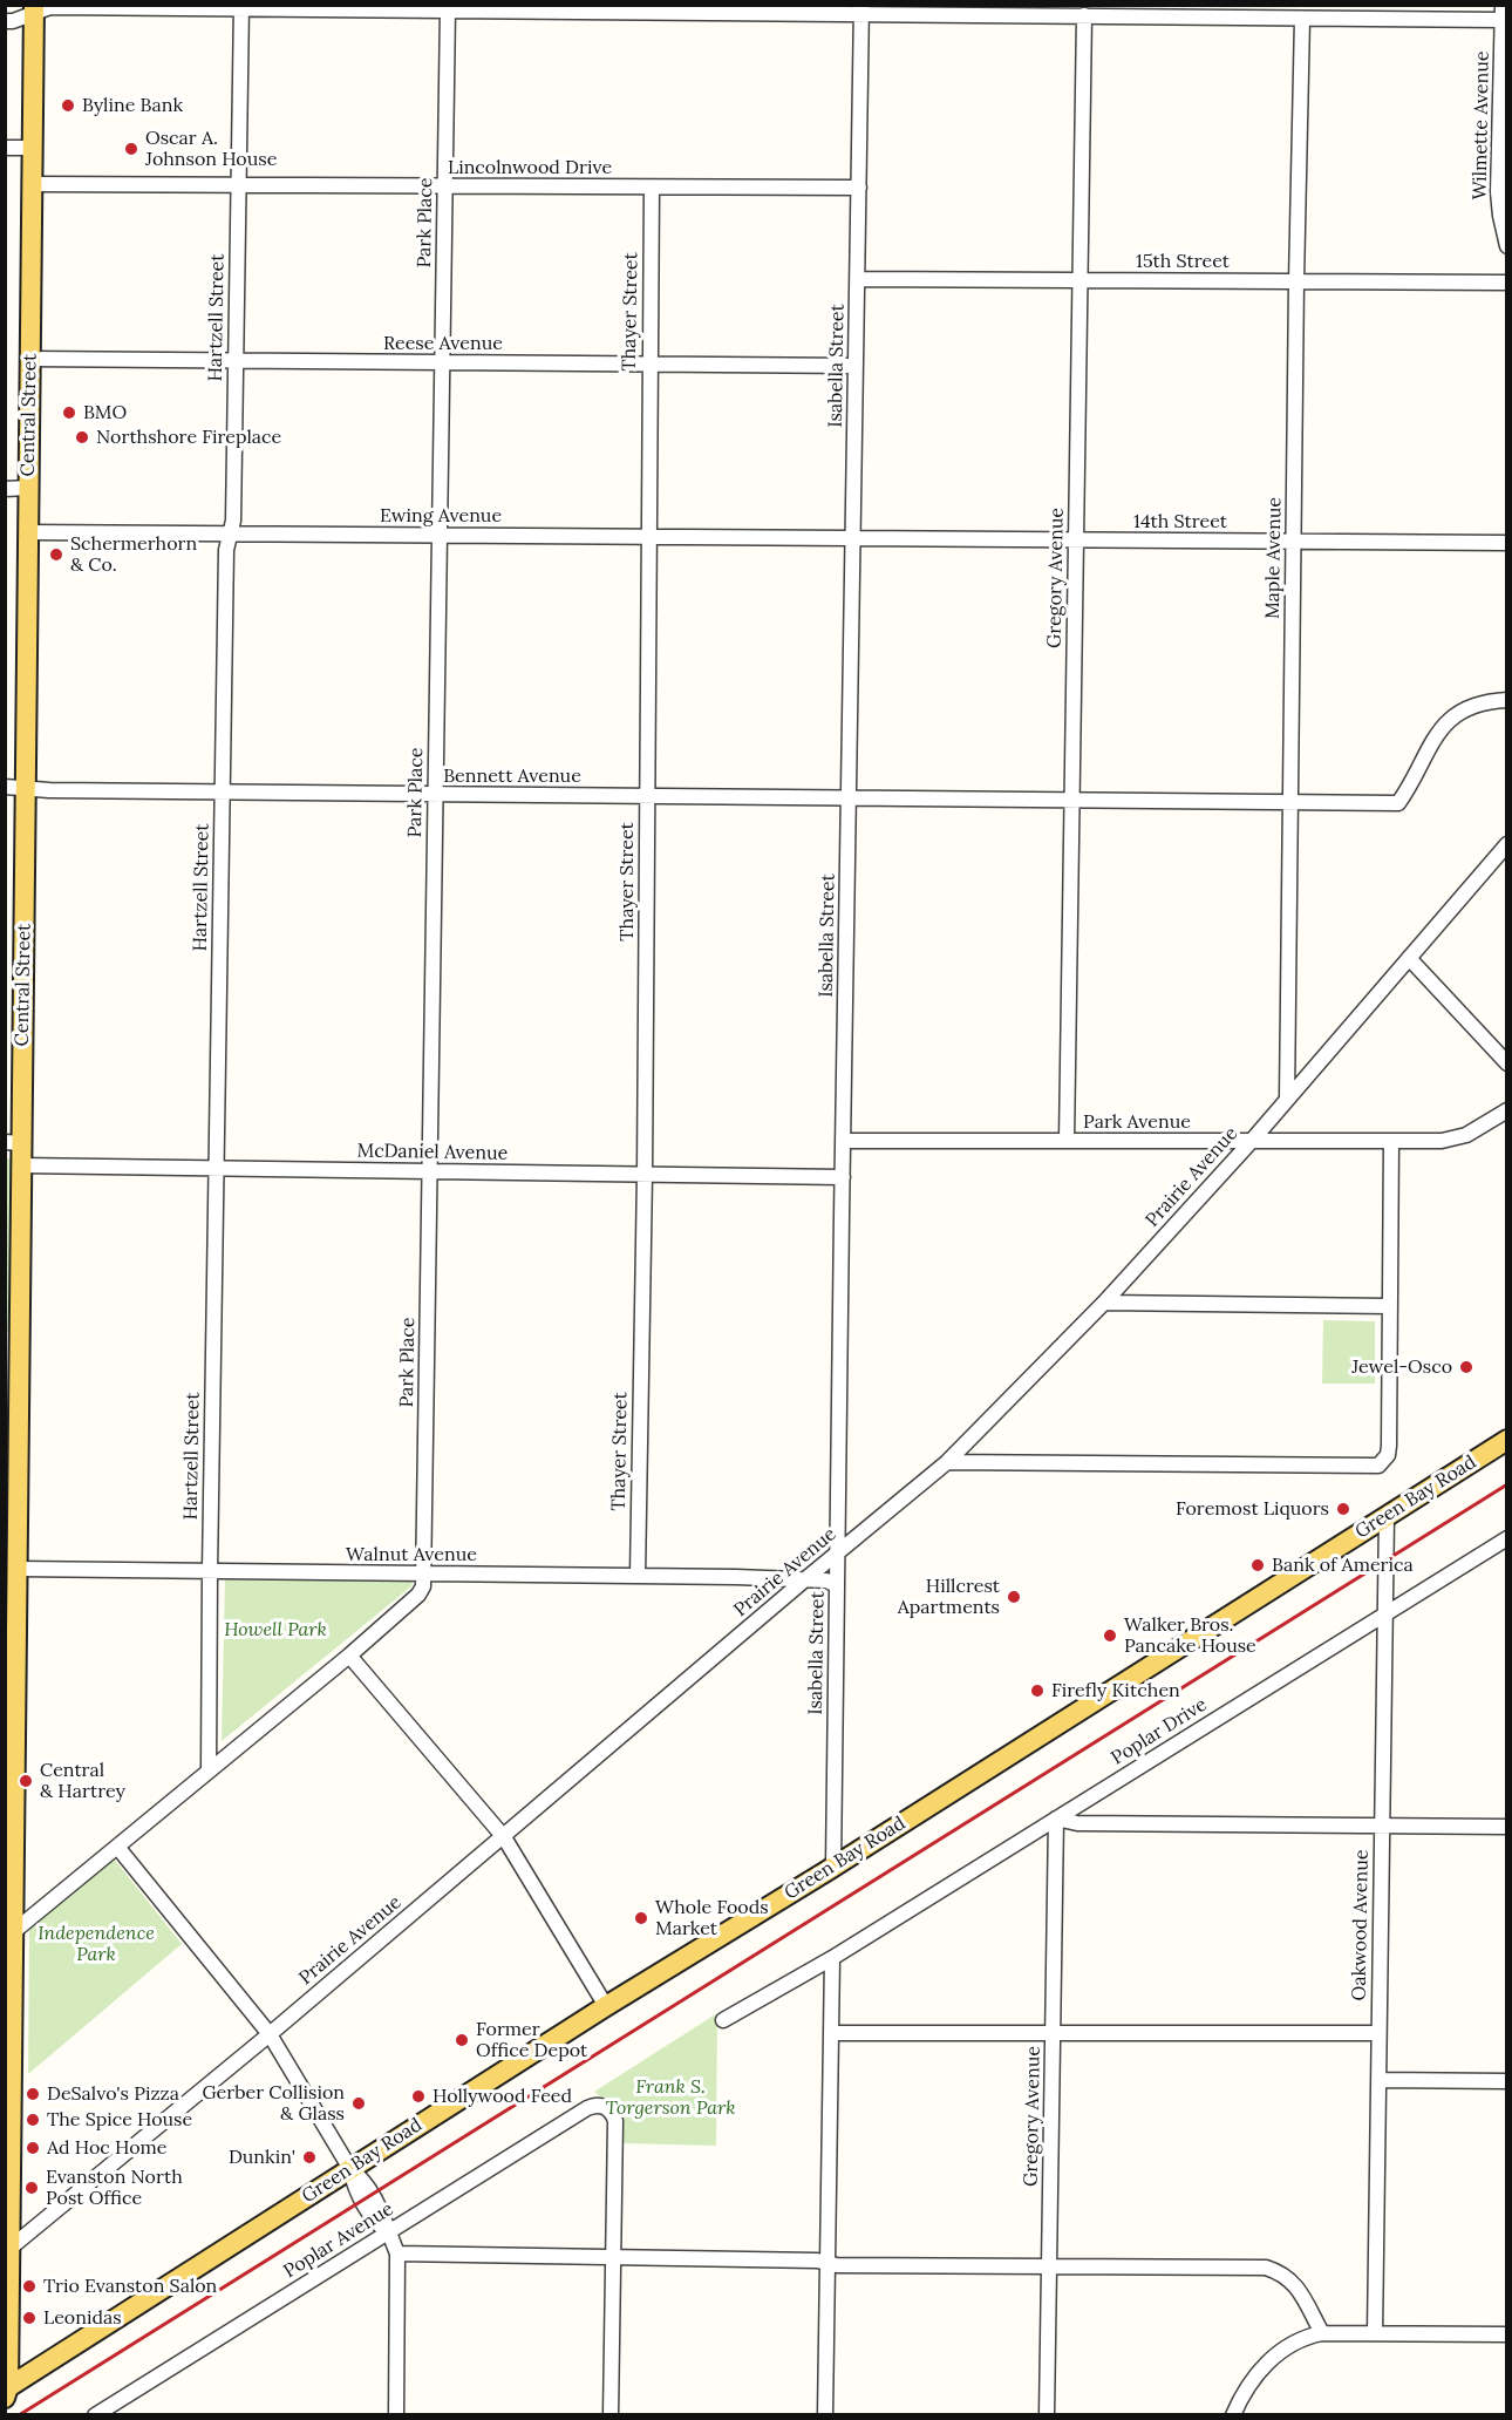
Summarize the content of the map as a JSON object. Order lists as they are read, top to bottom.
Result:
{
  "streets": {
    "main road": ["Central Street", "Green Bay Road"],
    "street": [
      "Wilmette Avenue",
      "Lincolnwood Drive",
      "Park Place",
      "15th Street",
      "Thayer Street",
      "Hartzell Street",
      "Reese Avenue",
      "Isabella Street",
      "Ewing Avenue",
      "14th Street",
      "Maple Avenue",
      "Gregory Avenue",
      "Bennett Avenue",
      "Park Avenue",
      "McDaniel Avenue",
      "Prairie Avenue",
      "Walnut Avenue",
      "Poplar Drive",
      "Oakwood Avenue",
      "Poplar Avenue"
    ]
  },
  "crossings": [
    ["Lincolnwood Drive", "Park Place"],
    ["Lincolnwood Drive", "Thayer Street"],
    ["Lincolnwood Drive", "Hartzell Street"],
    ["Lincolnwood Drive", "Isabella Street"],
    ["Lincolnwood Drive", "Central Street"],
    ["Park Place", "Reese Avenue"],
    ["Park Place", "Ewing Avenue"],
    ["Park Place", "Bennett Avenue"],
    ["Park Place", "McDaniel Avenue"],
    ["Park Place", "Walnut Avenue"],
    ["15th Street", "Isabella Street"],
    ["15th Street", "Maple Avenue"],
    ["15th Street", "Gregory Avenue"],
    ["Thayer Street", "Reese Avenue"],
    ["Thayer Street", "Ewing Avenue"],
    ["Thayer Street", "Bennett Avenue"],
    ["Thayer Street", "McDaniel Avenue"],
    ["Thayer Street", "Walnut Avenue"],
    ["Hartzell Street", "Reese Avenue"],
    ["Hartzell Street", "Ewing Avenue"],
    ["Hartzell Street", "Bennett Avenue"],
    ["Hartzell Street", "McDaniel Avenue"],
    ["Hartzell Street", "Walnut Avenue"],
    ["Reese Avenue", "Isabella Street"],
    ["Reese Avenue", "Central Street"],
    ["Isabella Street", "Ewing Avenue"],
    ["Isabella Street", "14th Street"],
    ["Isabella Street", "Bennett Avenue"],
    ["Isabella Street", "Park Avenue"],
    ["Isabella Street", "McDaniel Avenue"],
    ["Isabella Street", "Prairie Avenue"],
    ["Isabella Street", "Green Bay Road"],
    ["Isabella Street", "Walnut Avenue"],
    ["Central Street", "Ewing Avenue"],
    ["Central Street", "Bennett Avenue"],
    ["Central Street", "McDaniel Avenue"],
    ["Central Street", "Prairie Avenue"],
    ["Central Street", "Green Bay Road"],
    ["Central Street", "Walnut Avenue"],
    ["Ewing Avenue", "14th Street"],
    ["14th Street", "Maple Avenue"],
    ["14th Street", "Gregory Avenue"],
    ["Maple Avenue", "Bennett Avenue"],
    ["Maple Avenue", "Prairie Avenue"],
    ["Gregory Avenue", "Bennett Avenue"],
    ["Gregory Avenue", "Park Avenue"],
    ["Gregory Avenue", "Poplar Drive"],
    ["Park Avenue", "Prairie Avenue"],
    ["Prairie Avenue", "Walnut Avenue"],
    ["Green Bay Road", "Oakwood Avenue"],
    ["Poplar Drive", "Oakwood Avenue"]
  ],
  "parks": ["Howell Park", "Independence Park", "Frank S. Torgerson Park"],
  "places": [
    "Byline Bank",
    "Oscar A. Johnson House",
    "BMO",
    "Northshore Fireplace",
    "Schermerhorn & Co.",
    "Jewel-Osco",
    "Foremost Liquors",
    "Bank of America",
    "Hillcrest Apartments",
    "Walker Bros. Pancake House",
    "Firefly Kitchen",
    "Central & Hartrey",
    "Whole Foods Market",
    "Former Office Depot",
    "DeSalvo's Pizza",
    "Hollywood Feed",
    "Gerber Collision & Glass",
    "The Spice House",
    "Ad Hoc Home",
    "Dunkin'",
    "Evanston North Post Office",
    "Trio Evanston Salon",
    "Leonidas"
  ]
}
